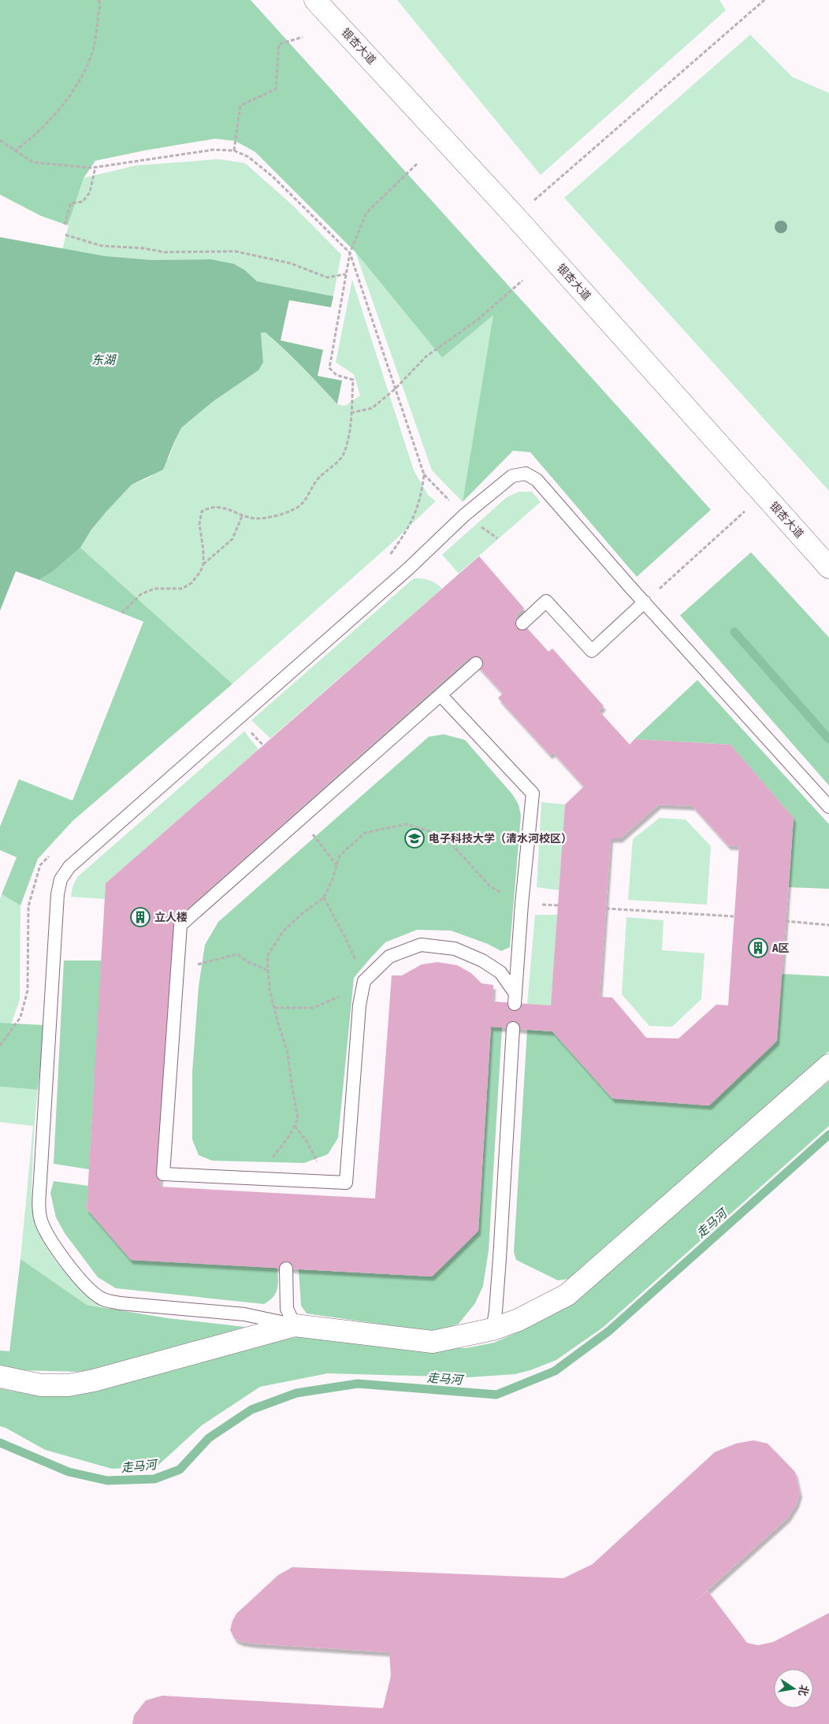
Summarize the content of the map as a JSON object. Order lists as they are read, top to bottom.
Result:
{
  "streets": {
    "street": ["银杏大道"]
  },
  "water": ["东湖", "走马河"],
  "places": {
    "school or university": ["电子科技大学（清水河校区）"],
    "building": ["立人楼", "A区"]
  },
  "north": "right"
}
